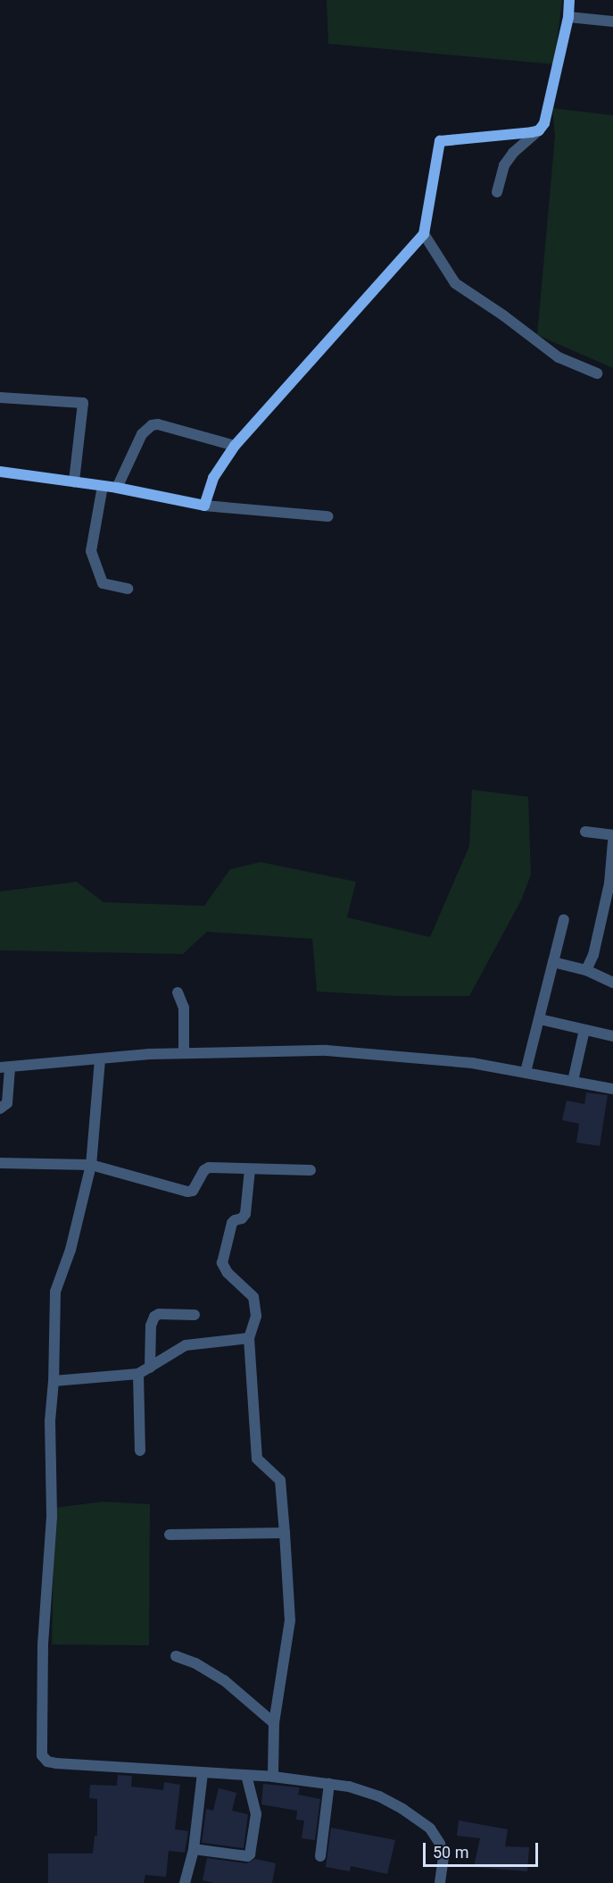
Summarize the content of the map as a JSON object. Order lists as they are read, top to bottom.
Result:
{
  "scale_bar": "50 m"
}
